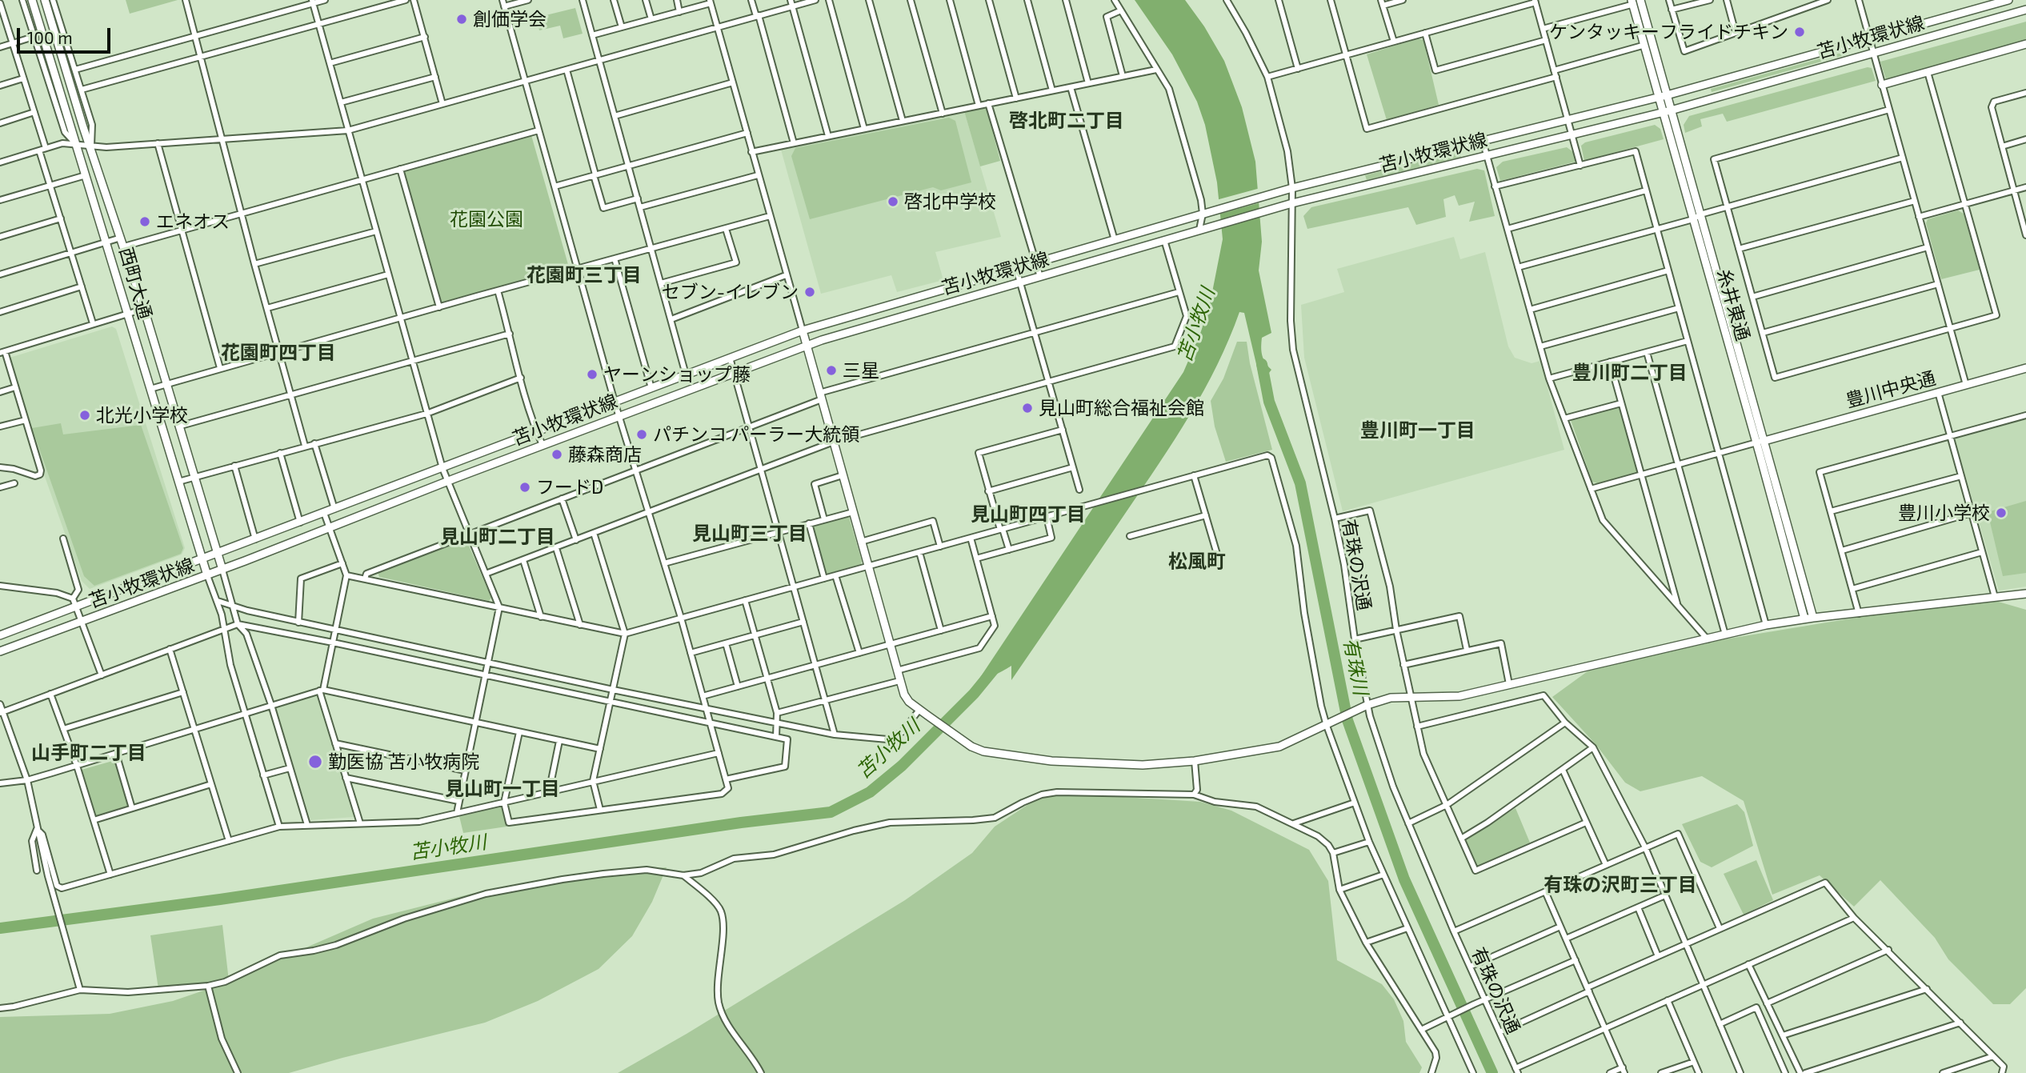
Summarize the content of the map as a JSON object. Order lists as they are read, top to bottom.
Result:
{
  "streets": {
    "street": [
      "苫小牧環状線",
      "西町大通",
      "糸井東通",
      "豊川中央通",
      "有珠の沢通"
    ]
  },
  "crossings": [
    ["苫小牧環状線", "西町大通"],
    ["苫小牧環状線", "糸井東通"],
    ["苫小牧環状線", "有珠の沢通"],
    ["糸井東通", "豊川中央通"]
  ],
  "districts": [
    "啓北町二丁目",
    "花園町三丁目",
    "花園町四丁目",
    "豊川町二丁目",
    "豊川町一丁目",
    "見山町四丁目",
    "見山町三丁目",
    "見山町二丁目",
    "松風町",
    "山手町二丁目",
    "見山町一丁目",
    "有珠の沢町三丁目"
  ],
  "water": ["苫小牧川", "有珠川"],
  "parks": ["花園公園"],
  "places": [
    "創価学会",
    "ケンタッキーフライドチキン",
    "啓北中学校",
    "エネオス",
    "セブン-イレブン",
    "三星",
    "ヤーンショップ藤",
    "見山町総合福祉会館",
    "北光小学校",
    "パチンコ パーラー大統領",
    "藤森商店",
    "フードD",
    "豊川小学校",
    "勤医協 苫小牧病院"
  ],
  "scale_bar": "100 m"
}
